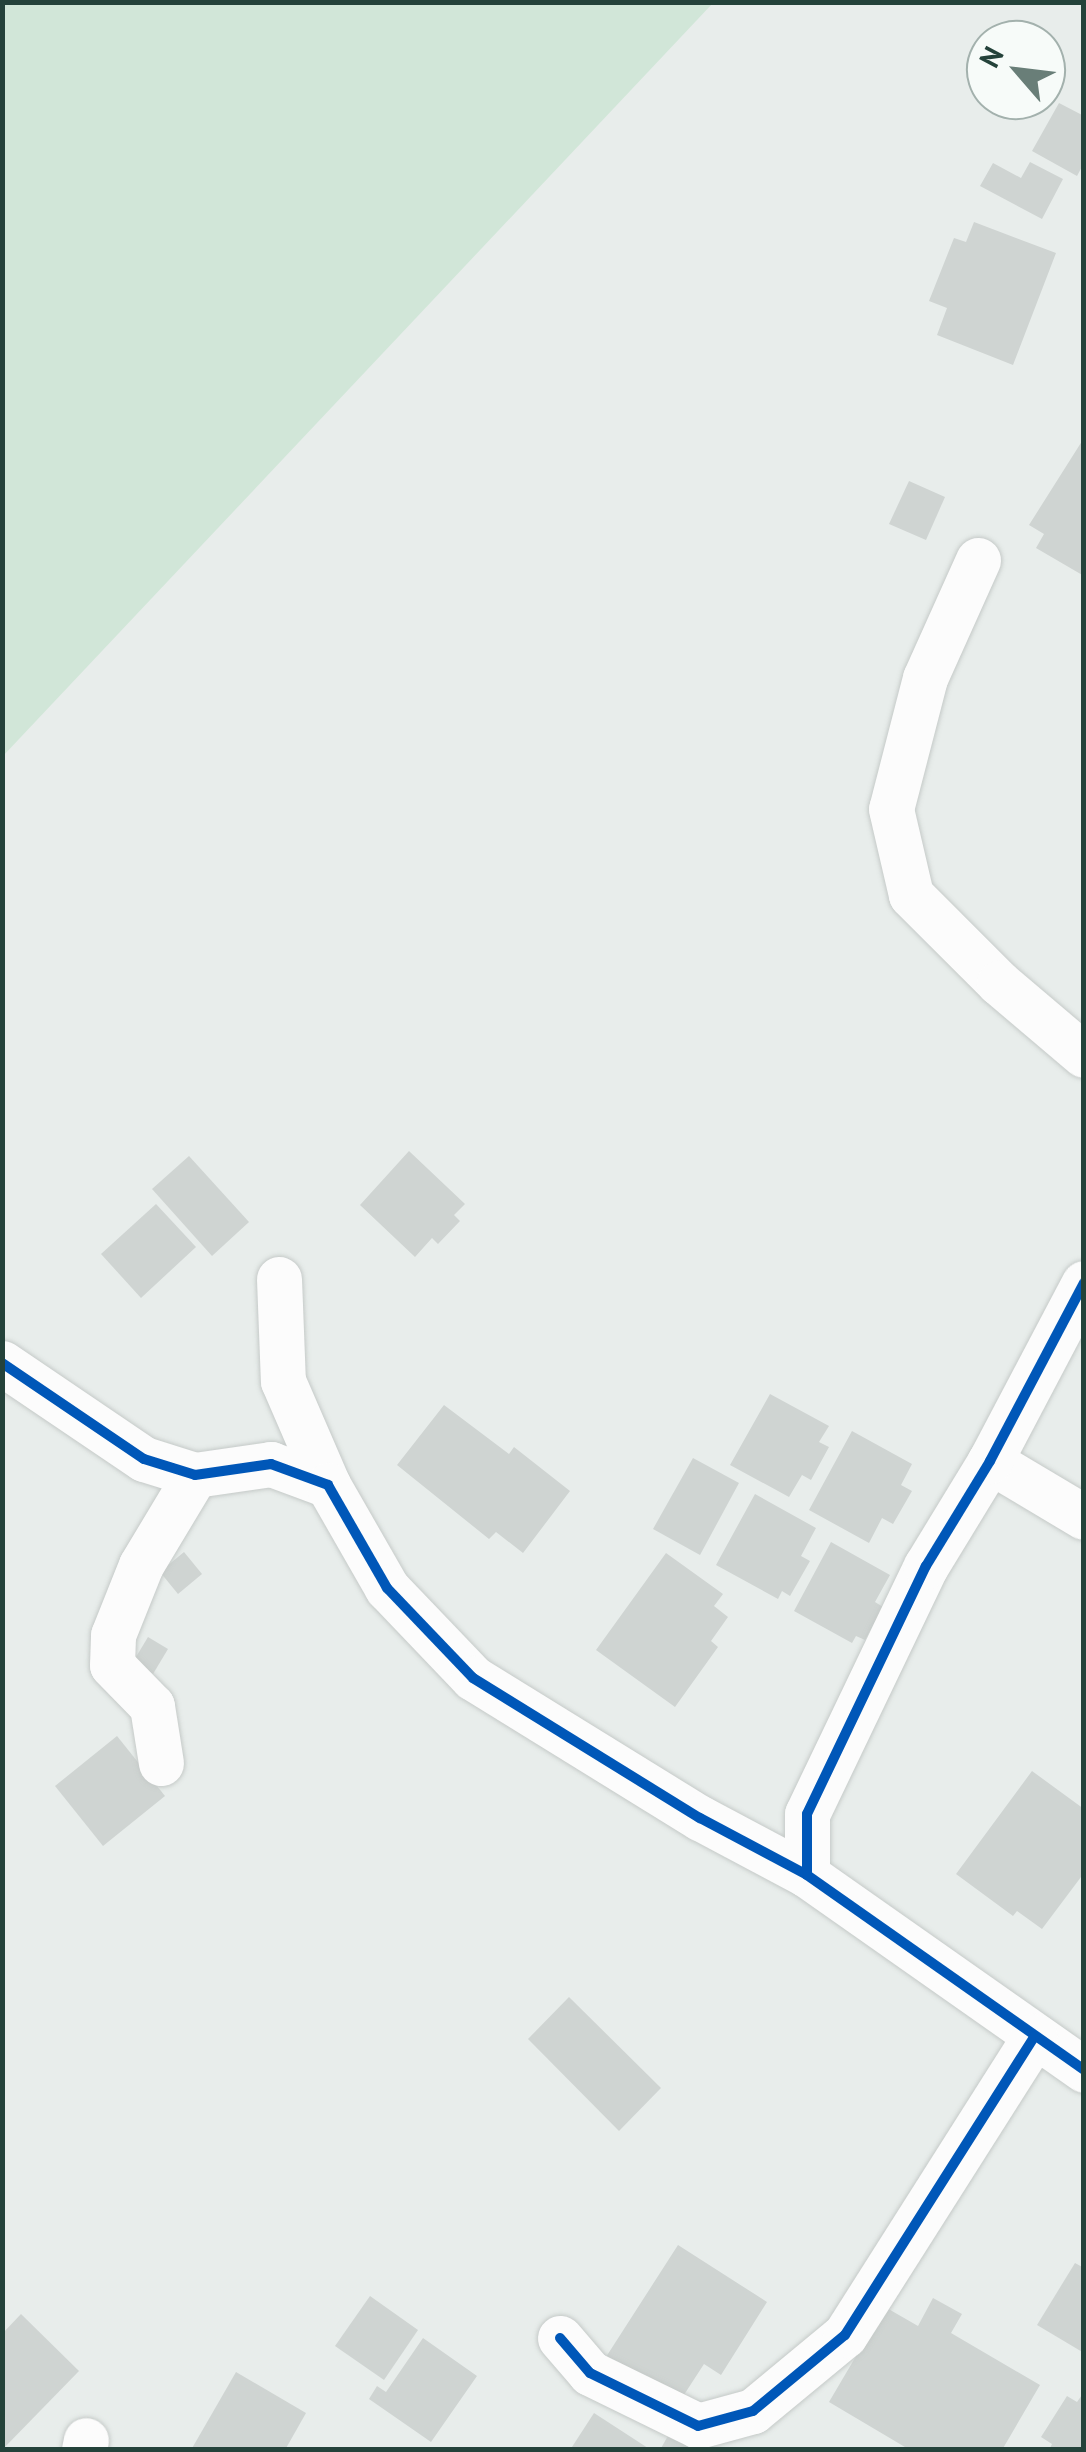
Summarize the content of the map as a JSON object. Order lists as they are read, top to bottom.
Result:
{
  "north": "top left"
}
